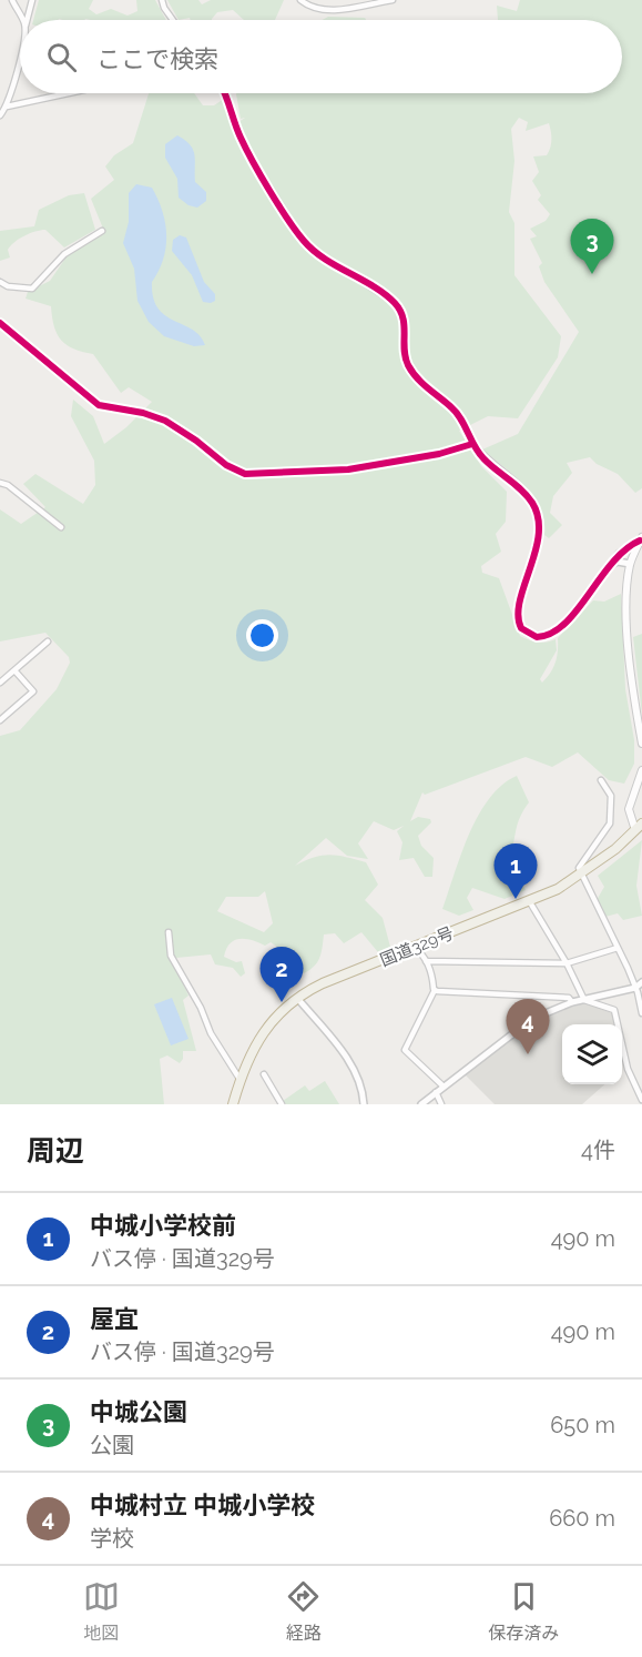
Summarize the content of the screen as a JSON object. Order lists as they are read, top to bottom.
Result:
{
  "streets": {
    "highway": ["国道329号"]
  },
  "page": {
    "search": "ここで検索",
    "pins": [
      "3",
      "1",
      "2",
      "4"
    ],
    "heading": ["周辺", "4件"],
    "list": [
      {
        "mark": "1",
        "name": "中城小学校前",
        "note": "バス停 · 国道329号",
        "value": "490 m"
      },
      {
        "mark": "2",
        "name": "屋宜",
        "note": "バス停 · 国道329号",
        "value": "490 m"
      },
      {
        "mark": "3",
        "name": "中城公園",
        "note": "公園",
        "value": "650 m"
      },
      {
        "mark": "4",
        "name": "中城村立 中城小学校",
        "note": "学校",
        "value": "660 m"
      }
    ],
    "nav": ["地図", "経路", "保存済み"]
  }
}
